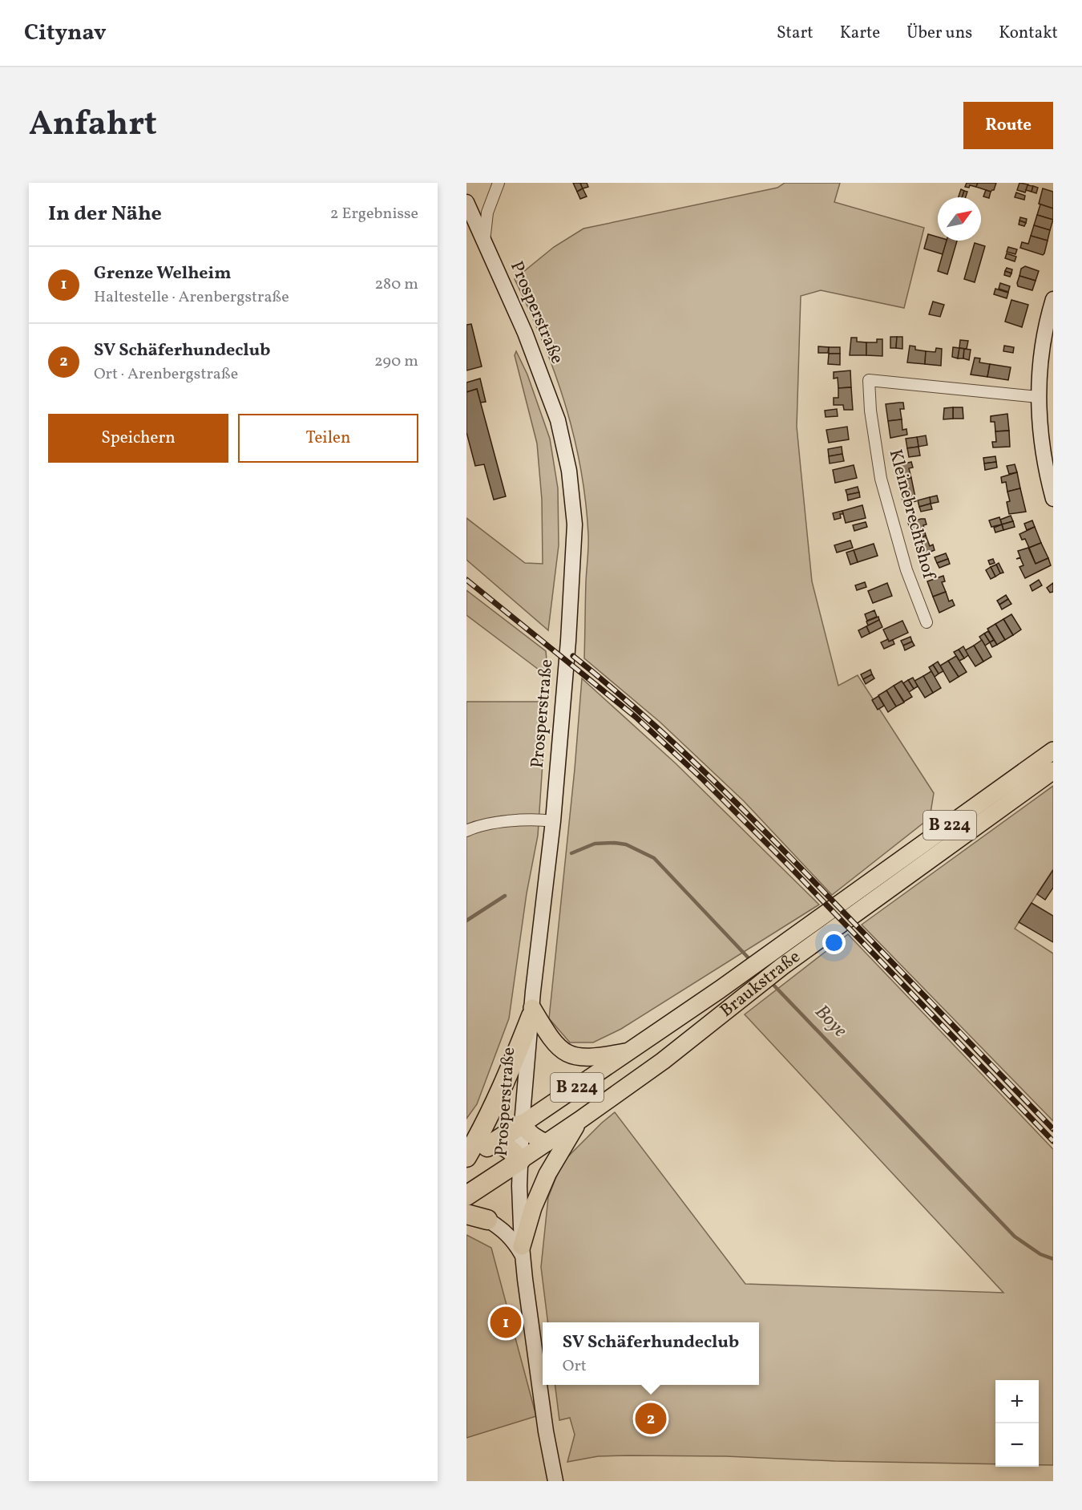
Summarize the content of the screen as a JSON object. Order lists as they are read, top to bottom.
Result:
{
  "streets": {
    "highway": ["B 224", "Braukstraße"],
    "main road": ["Prosperstraße"],
    "street": ["Kleinebrechtshof"]
  },
  "crossings": [
    ["Prosperstraße", "Braukstraße"]
  ],
  "water": ["Boye"],
  "north": "top right",
  "page": {
    "header": "Citynav",
    "nav": [
      "Start",
      "Karte",
      "Über uns",
      "Kontakt"
    ],
    "title": "Anfahrt",
    "buttons": [
      "Route",
      ["Speichern", "Teilen"]
    ],
    "heading": ["In der Nähe", "2 Ergebnisse"],
    "list": [
      {
        "mark": "1",
        "name": "Grenze Welheim",
        "note": "Haltestelle · Arenbergstraße",
        "value": "280 m"
      },
      {
        "mark": "2",
        "name": "SV Schäferhundeclub",
        "note": "Ort · Arenbergstraße",
        "value": "290 m"
      }
    ],
    "pins": ["1", "2"],
    "popup": ["SV Schäferhundeclub", "Ort"],
    "map_buttons": ["+", "−"]
  }
}
